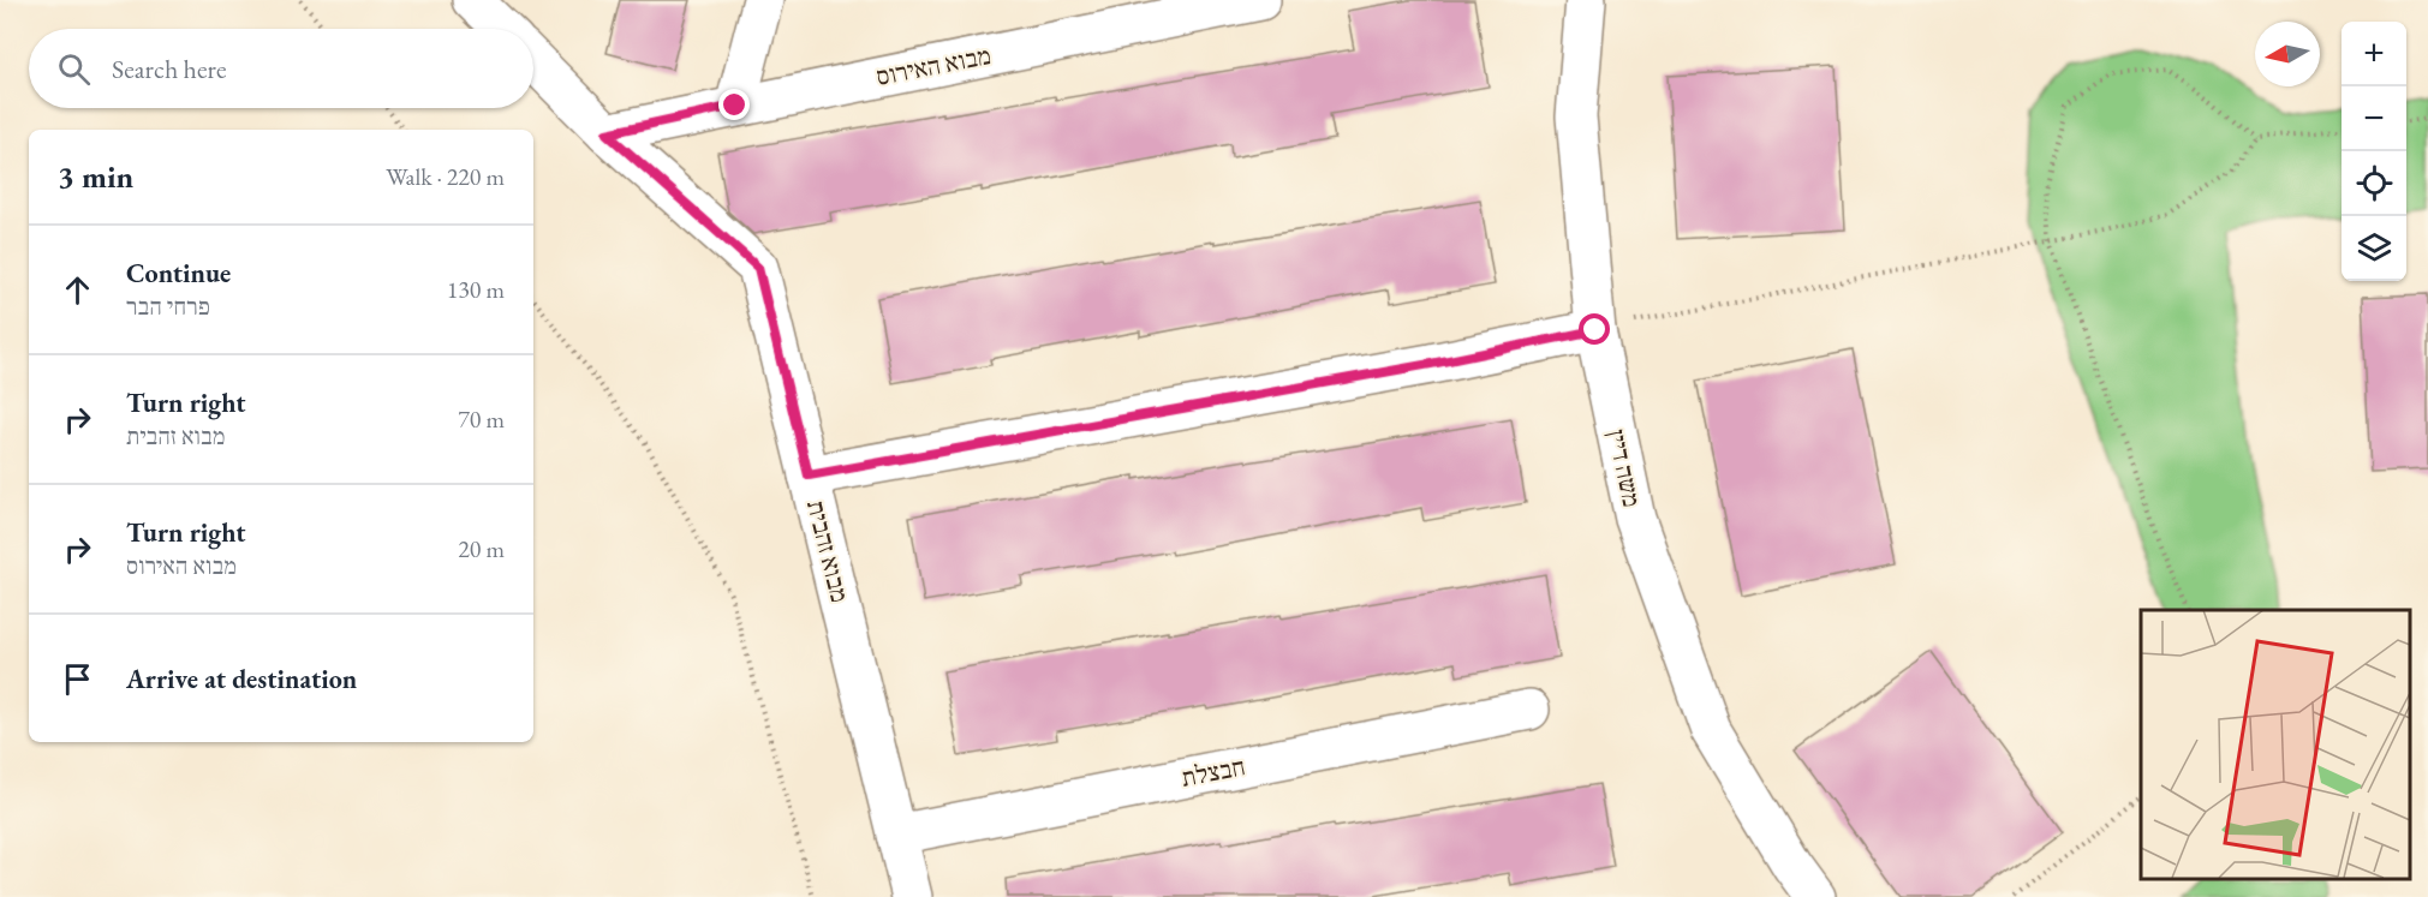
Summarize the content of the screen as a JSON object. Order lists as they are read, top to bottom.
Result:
{
  "streets": {
    "street": [
      "מבוא האירוס",
      "משה דיין",
      "מבוא זהבית",
      "חבצלת"
    ]
  },
  "crossings": [
    ["מבוא האירוס", "מבוא זהבית"],
    ["מבוא זהבית", "חבצלת"]
  ],
  "north": "left",
  "page": {
    "map_buttons": ["+", "−"],
    "search": "Search here",
    "heading": ["3 min", "Walk · 220 m"],
    "list": [
      ["Continue", "פרחי הבר", "130 m"],
      ["Turn right", "מבוא זהבית", "70 m"],
      ["Turn right", "מבוא האירוס", "20 m"],
      "Arrive at destination"
    ]
  }
}
